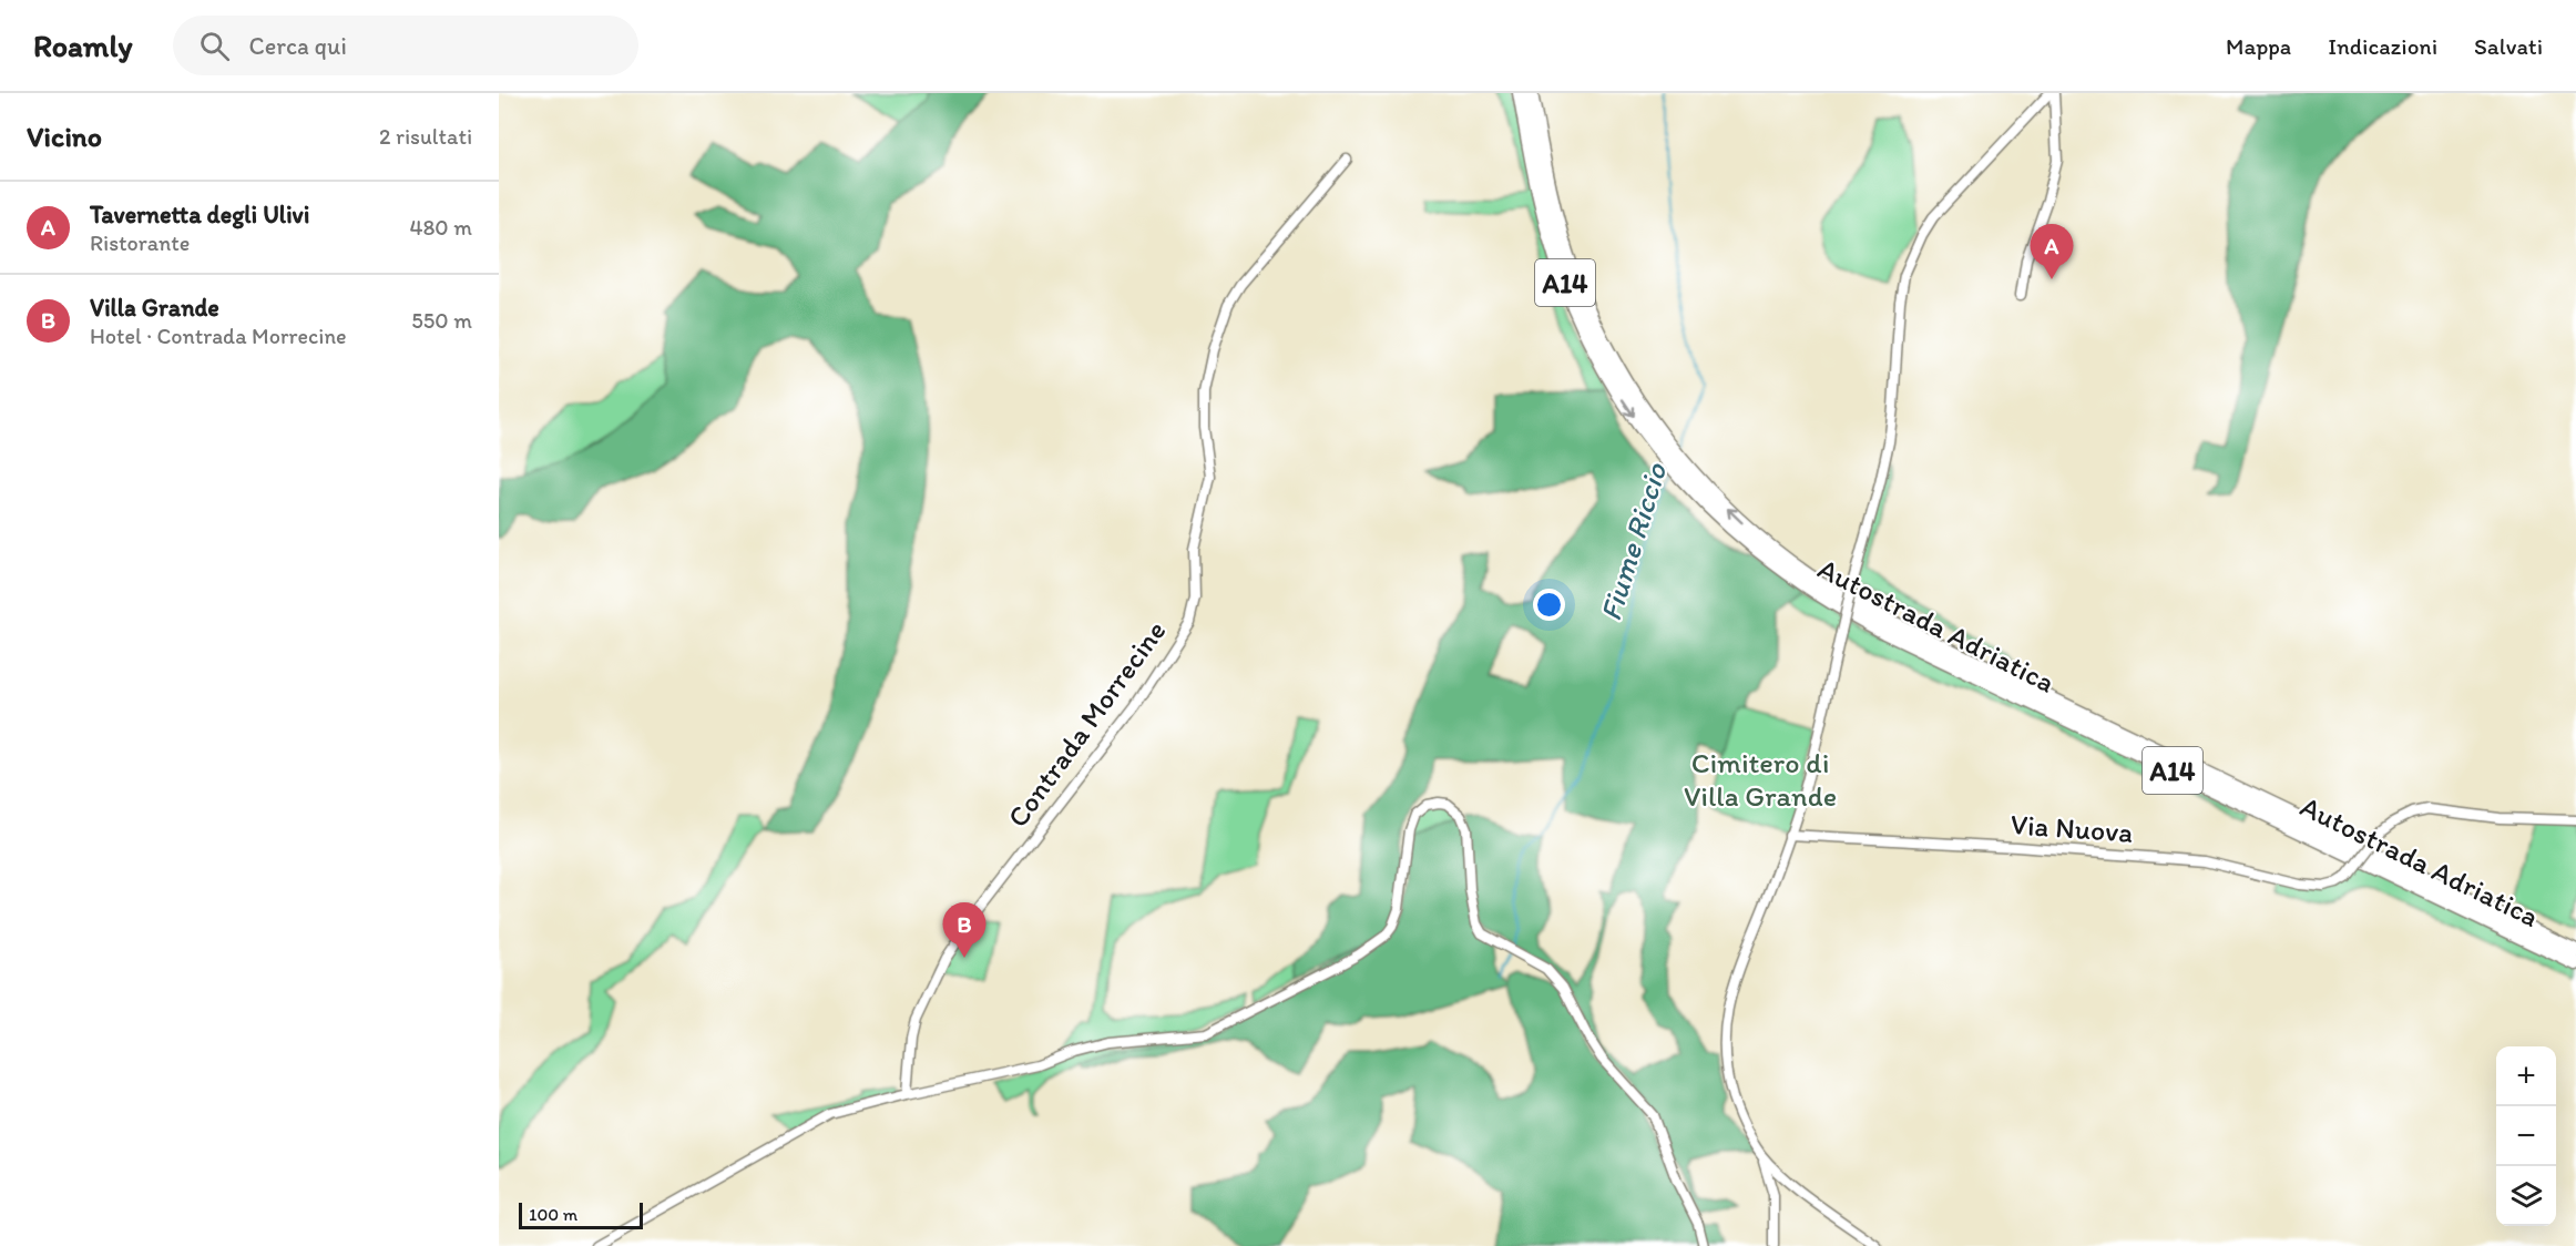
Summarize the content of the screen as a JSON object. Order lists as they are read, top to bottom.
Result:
{
  "streets": {
    "highway": ["A14", "Autostrada Adriatica"],
    "street": ["Contrada Morrecine", "Via Nuova"]
  },
  "water": ["Fiume Riccio"],
  "parks": ["Cimitero di Villa Grande"],
  "scale_bar": "100 m",
  "page": {
    "header": "Roamly",
    "search": "Cerca qui",
    "nav": ["Mappa", "Indicazioni", "Salvati"],
    "heading": ["Vicino", "2 risultati"],
    "list": [
      {
        "mark": "A",
        "name": "Tavernetta degli Ulivi",
        "note": "Ristorante",
        "value": "480 m"
      },
      {
        "mark": "B",
        "name": "Villa Grande",
        "note": "Hotel · Contrada Morrecine",
        "value": "550 m"
      }
    ],
    "pins": ["A", "B"],
    "map_buttons": ["+", "−"],
    "scale": "100 m"
  }
}
